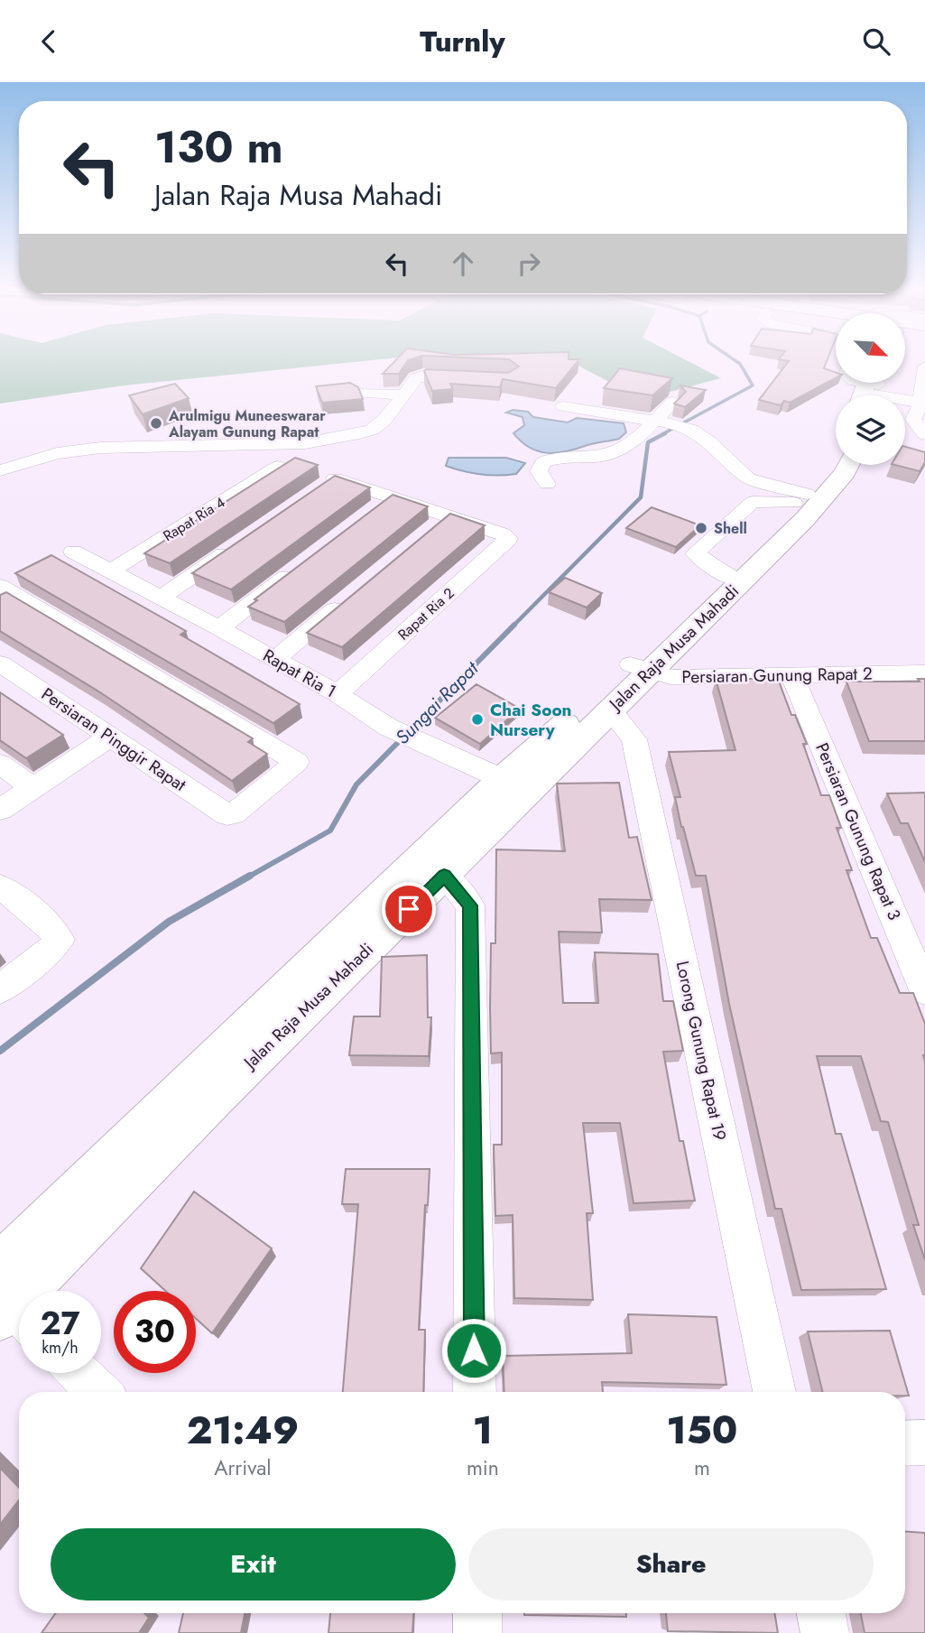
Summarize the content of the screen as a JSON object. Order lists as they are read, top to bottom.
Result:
{
  "streets": {
    "main road": ["Jalan Raja Musa Mahadi"],
    "street": [
      "Rapat Ria 4",
      "Rapat Ria 2",
      "Rapat Ria 1",
      "Persiaran Gunung Rapat 2",
      "Persiaran Pinggir Rapat",
      "Persiaran Gunung Rapat 3",
      "Lorong Gunung Rapat 19"
    ]
  },
  "crossings": [
    ["Rapat Ria 4", "Rapat Ria 1"],
    ["Rapat Ria 2", "Rapat Ria 1"],
    ["Jalan Raja Musa Mahadi", "Rapat Ria 1"],
    ["Jalan Raja Musa Mahadi", "Persiaran Gunung Rapat 2"],
    ["Jalan Raja Musa Mahadi", "Lorong Gunung Rapat 19"],
    ["Persiaran Gunung Rapat 2", "Persiaran Gunung Rapat 3"]
  ],
  "water": ["Sungai Rapat"],
  "places": ["Arulmigu Muneeswarar Alayam Gunung Rapat", "Shell", "Chai Soon Nursery"],
  "north": "bottom right",
  "page": {
    "header": "Turnly",
    "turn": ["130 m", "Jalan Raja Musa Mahadi"],
    "speed": "27 km/h",
    "limit": "30",
    "eta": [
      "21:49",
      "Arrival",
      "1",
      "min",
      "150",
      "m"
    ],
    "buttons": ["Exit", "Share"]
  }
}
